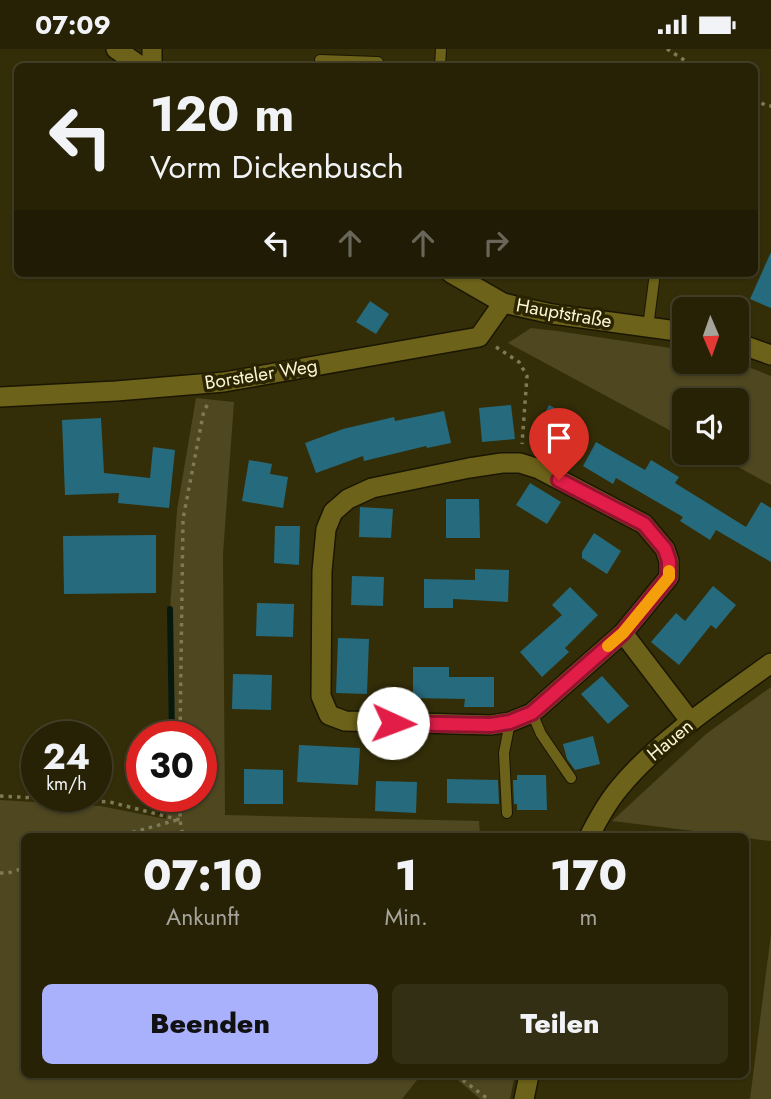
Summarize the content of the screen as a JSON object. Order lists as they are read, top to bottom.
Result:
{
  "streets": {
    "street": ["Hauptstraße", "Borsteler Weg", "Hauen"]
  },
  "north": "bottom",
  "page": {
    "status": "07:09",
    "turn": ["120 m", "Vorm Dickenbusch"],
    "speed": "24 km/h",
    "limit": "30",
    "eta": [
      "07:10",
      "Ankunft",
      "1",
      "Min.",
      "170",
      "m"
    ],
    "buttons": ["Beenden", "Teilen"]
  }
}
